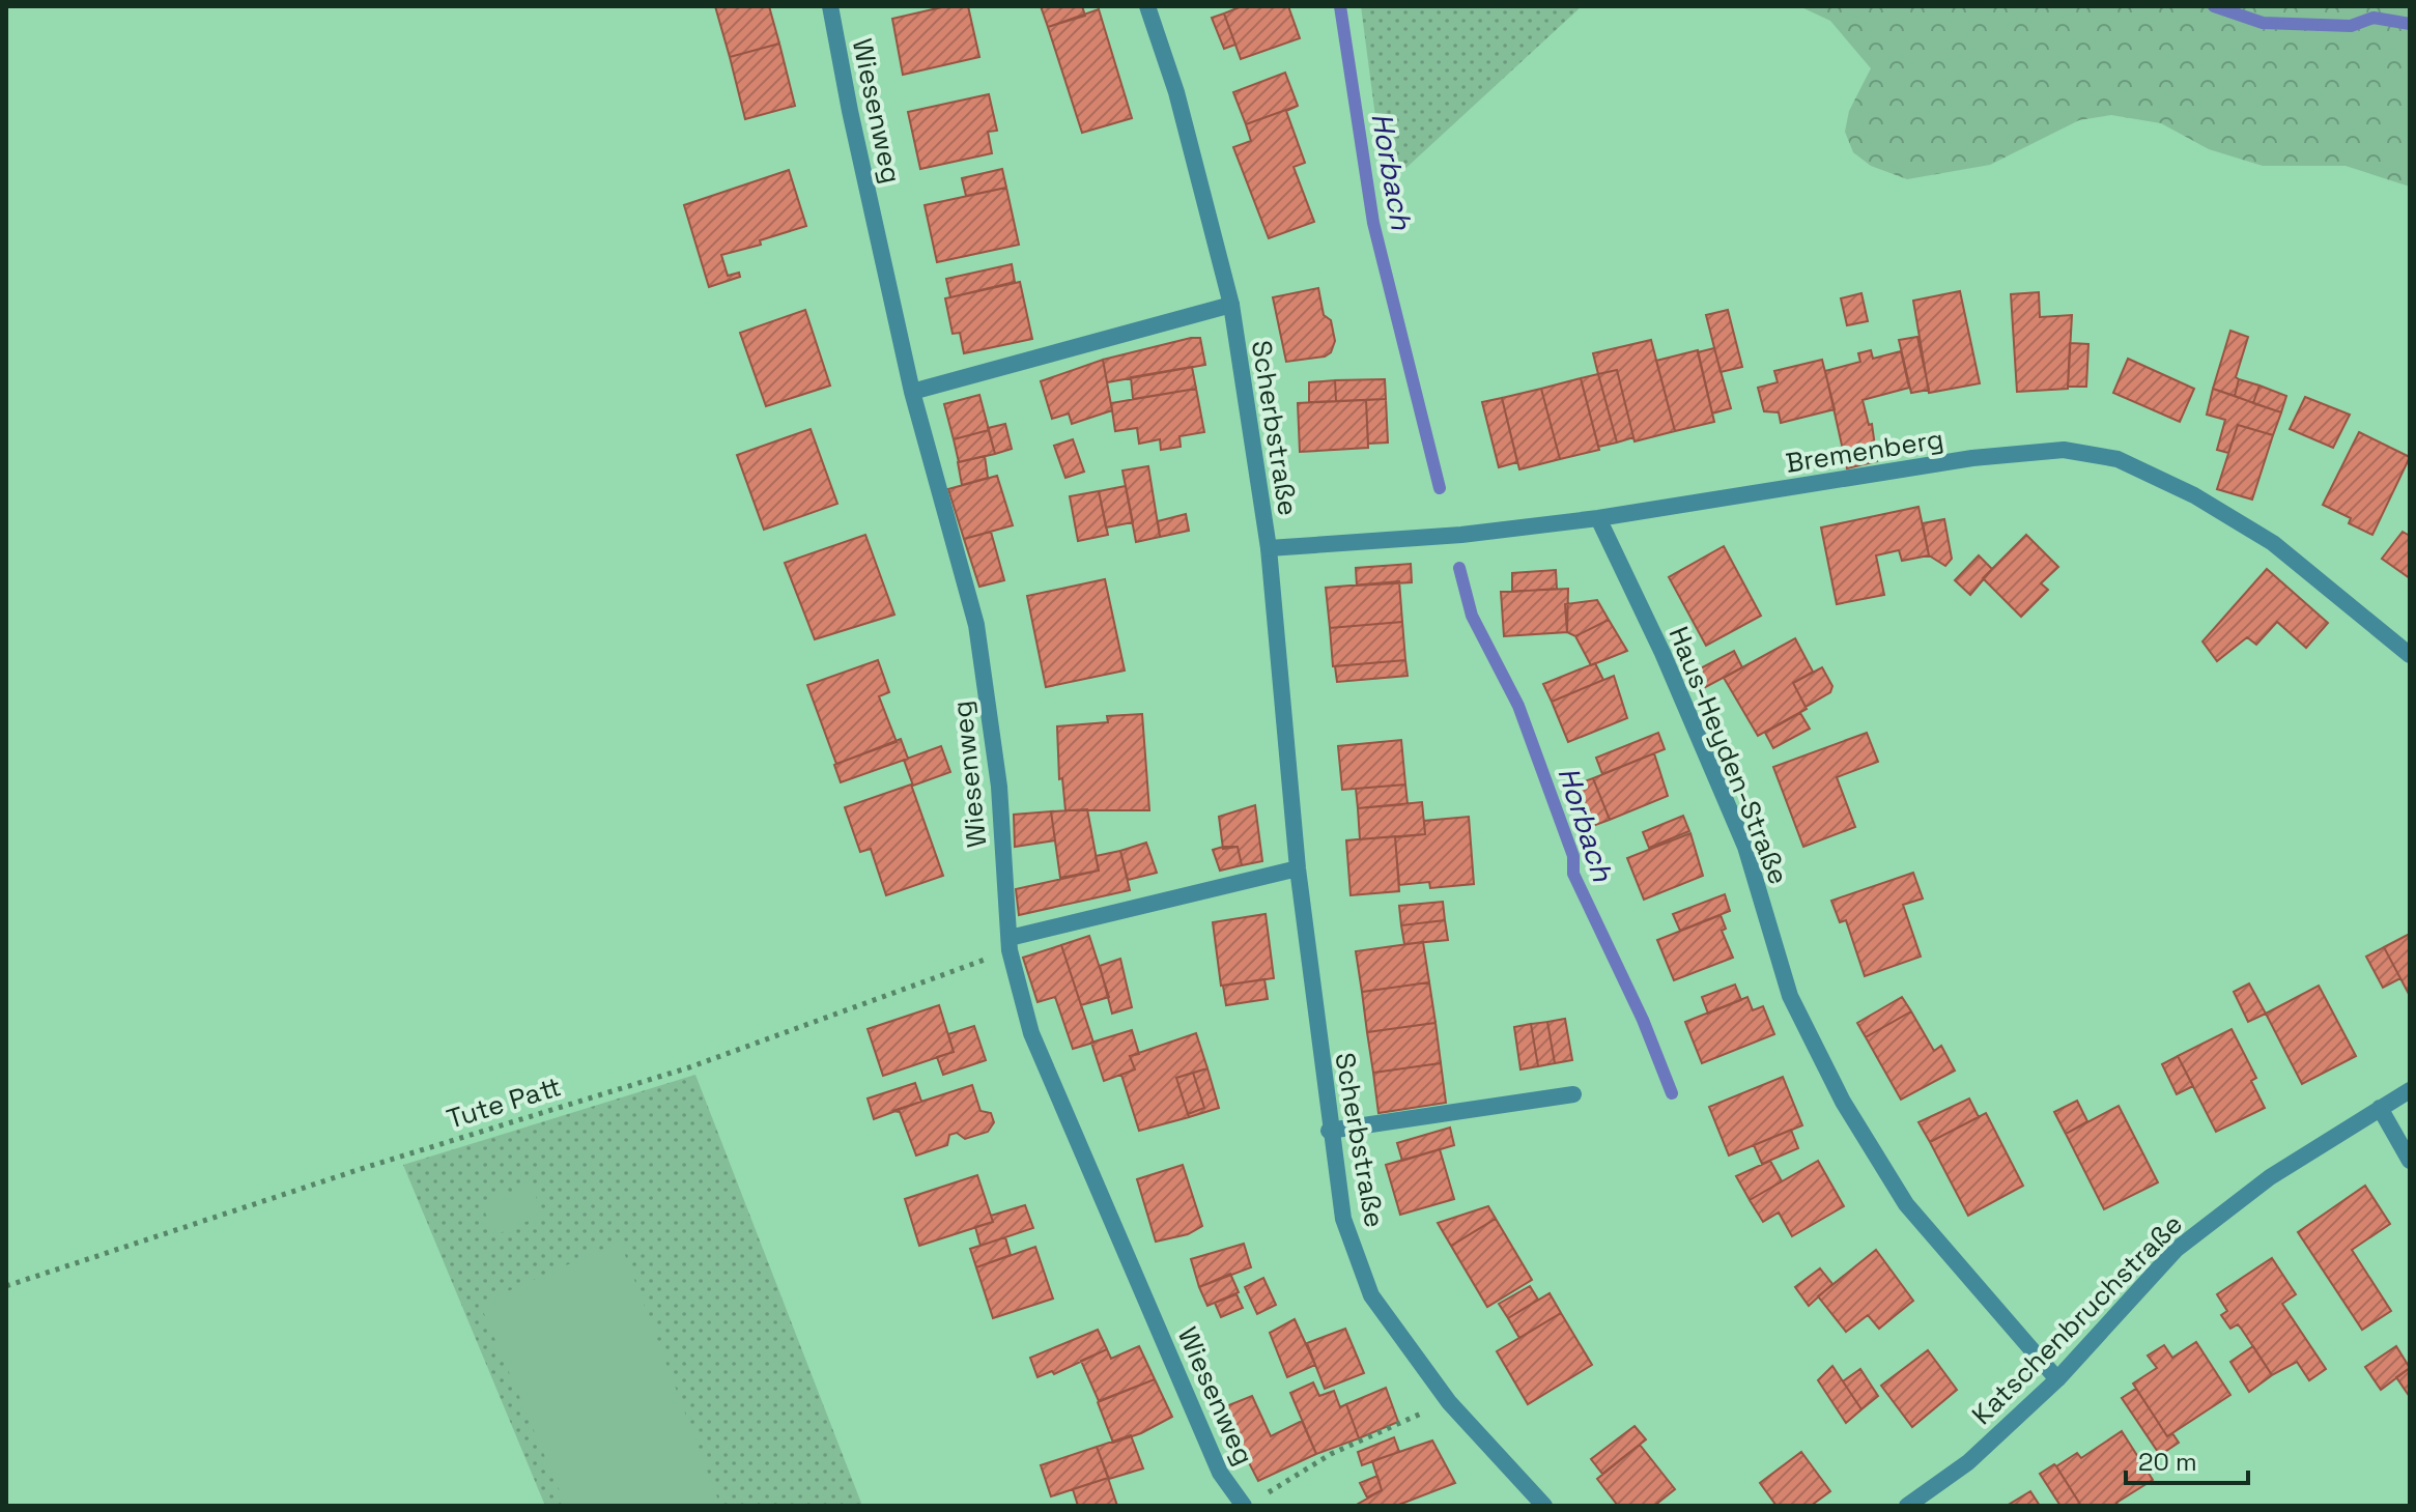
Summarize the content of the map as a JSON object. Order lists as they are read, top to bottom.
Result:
{
  "streets": {
    "street": [
      "Wiesenweg",
      "Scherbstraße",
      "Bremenberg",
      "Haus-Heyden-Straße",
      "Katschenbruchstraße"
    ],
    "path": ["Tute Patt"]
  },
  "crossings": [
    ["Wiesenweg", "Tute Patt"],
    ["Scherbstraße", "Bremenberg"],
    ["Bremenberg", "Haus-Heyden-Straße"],
    ["Haus-Heyden-Straße", "Katschenbruchstraße"]
  ],
  "water": ["Horbach"],
  "scale_bar": "20 m"
}
